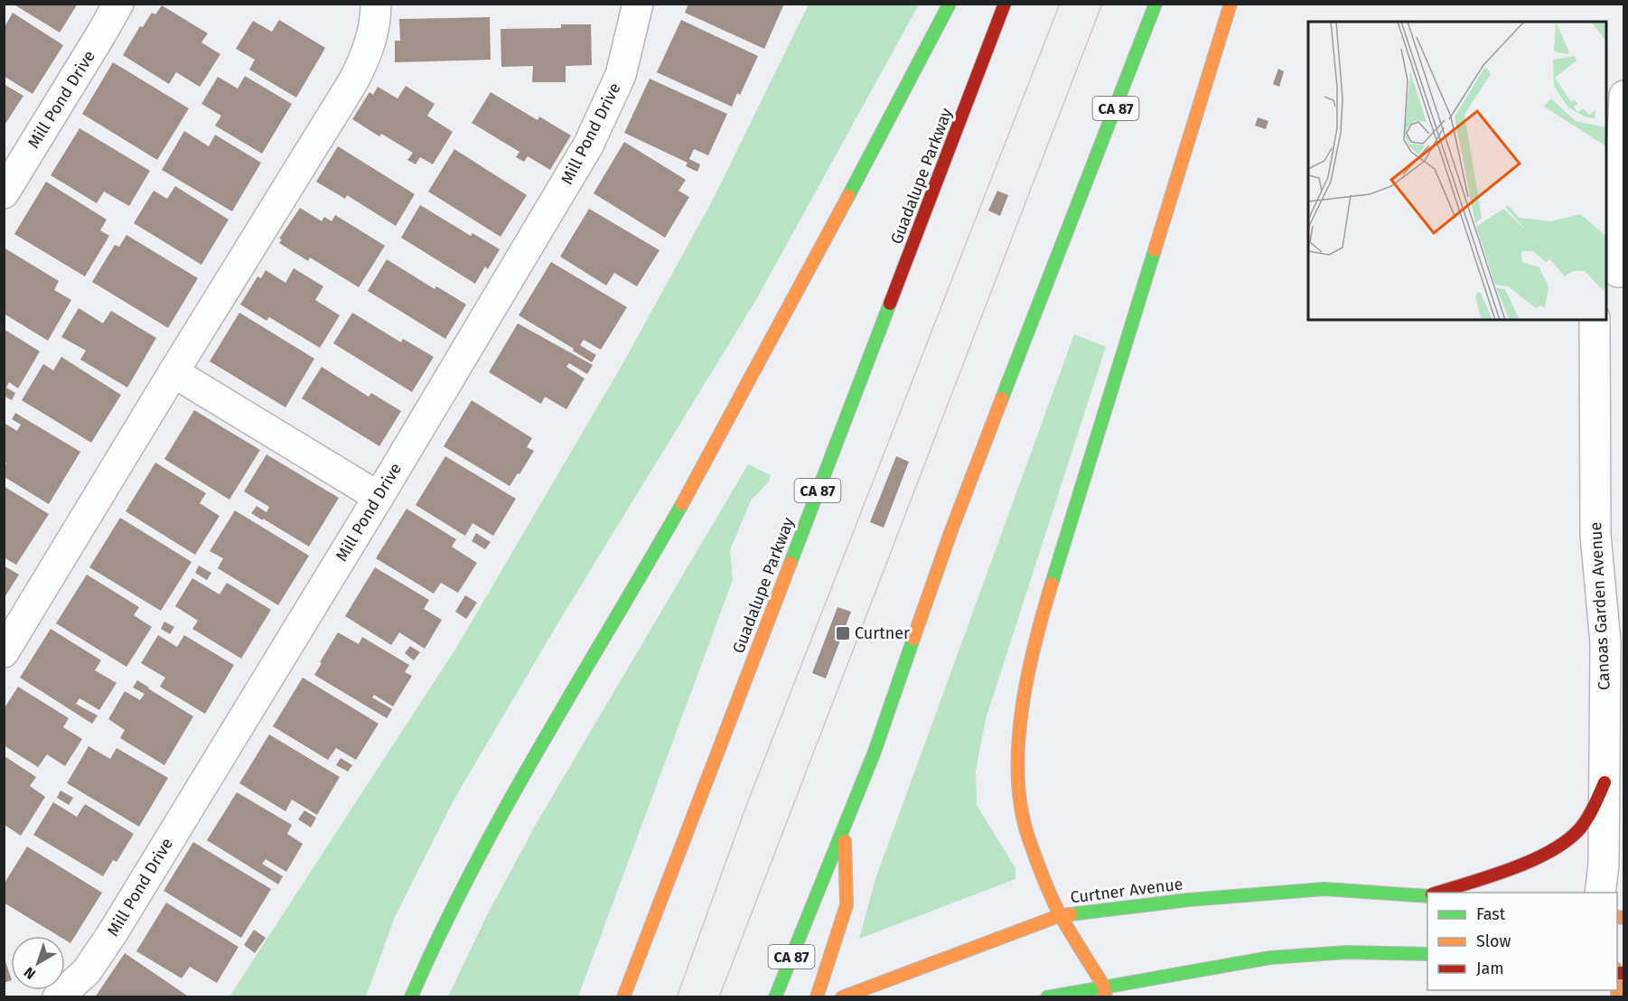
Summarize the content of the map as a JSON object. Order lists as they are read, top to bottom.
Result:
{
  "streets": {
    "main road": ["CA 87", "Guadalupe Parkway", "Curtner Avenue"],
    "street": ["Mill Pond Drive", "Canoas Garden Avenue"]
  },
  "places": {
    "transit": ["Curtner"]
  },
  "legend": ["Fast", "Slow", "Jam"],
  "north": "bottom left"
}
